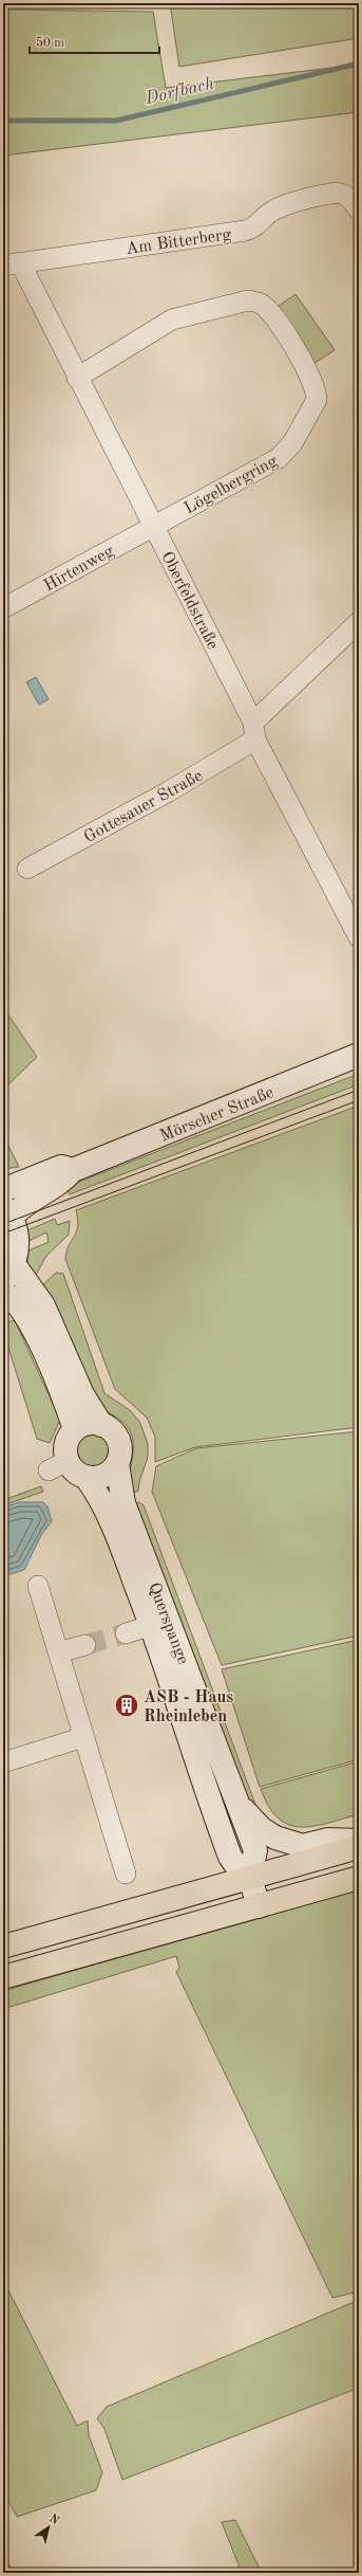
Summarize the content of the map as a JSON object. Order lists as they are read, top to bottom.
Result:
{
  "streets": {
    "main road": ["Mörscher Straße", "Querspange"],
    "street": [
      "Am Bitterberg",
      "Lögelbergring",
      "Hirtenweg",
      "Oberfeldstraße",
      "Gottesauer Straße"
    ]
  },
  "crossings": [
    ["Am Bitterberg", "Oberfeldstraße"],
    ["Lögelbergring", "Hirtenweg"],
    ["Lögelbergring", "Oberfeldstraße"],
    ["Hirtenweg", "Oberfeldstraße"],
    ["Oberfeldstraße", "Gottesauer Straße"]
  ],
  "water": ["Dorfbach"],
  "places": {
    "building": ["ASB - Haus Rheinleben"]
  },
  "scale_bar": "50 m",
  "north": "top right"
}
